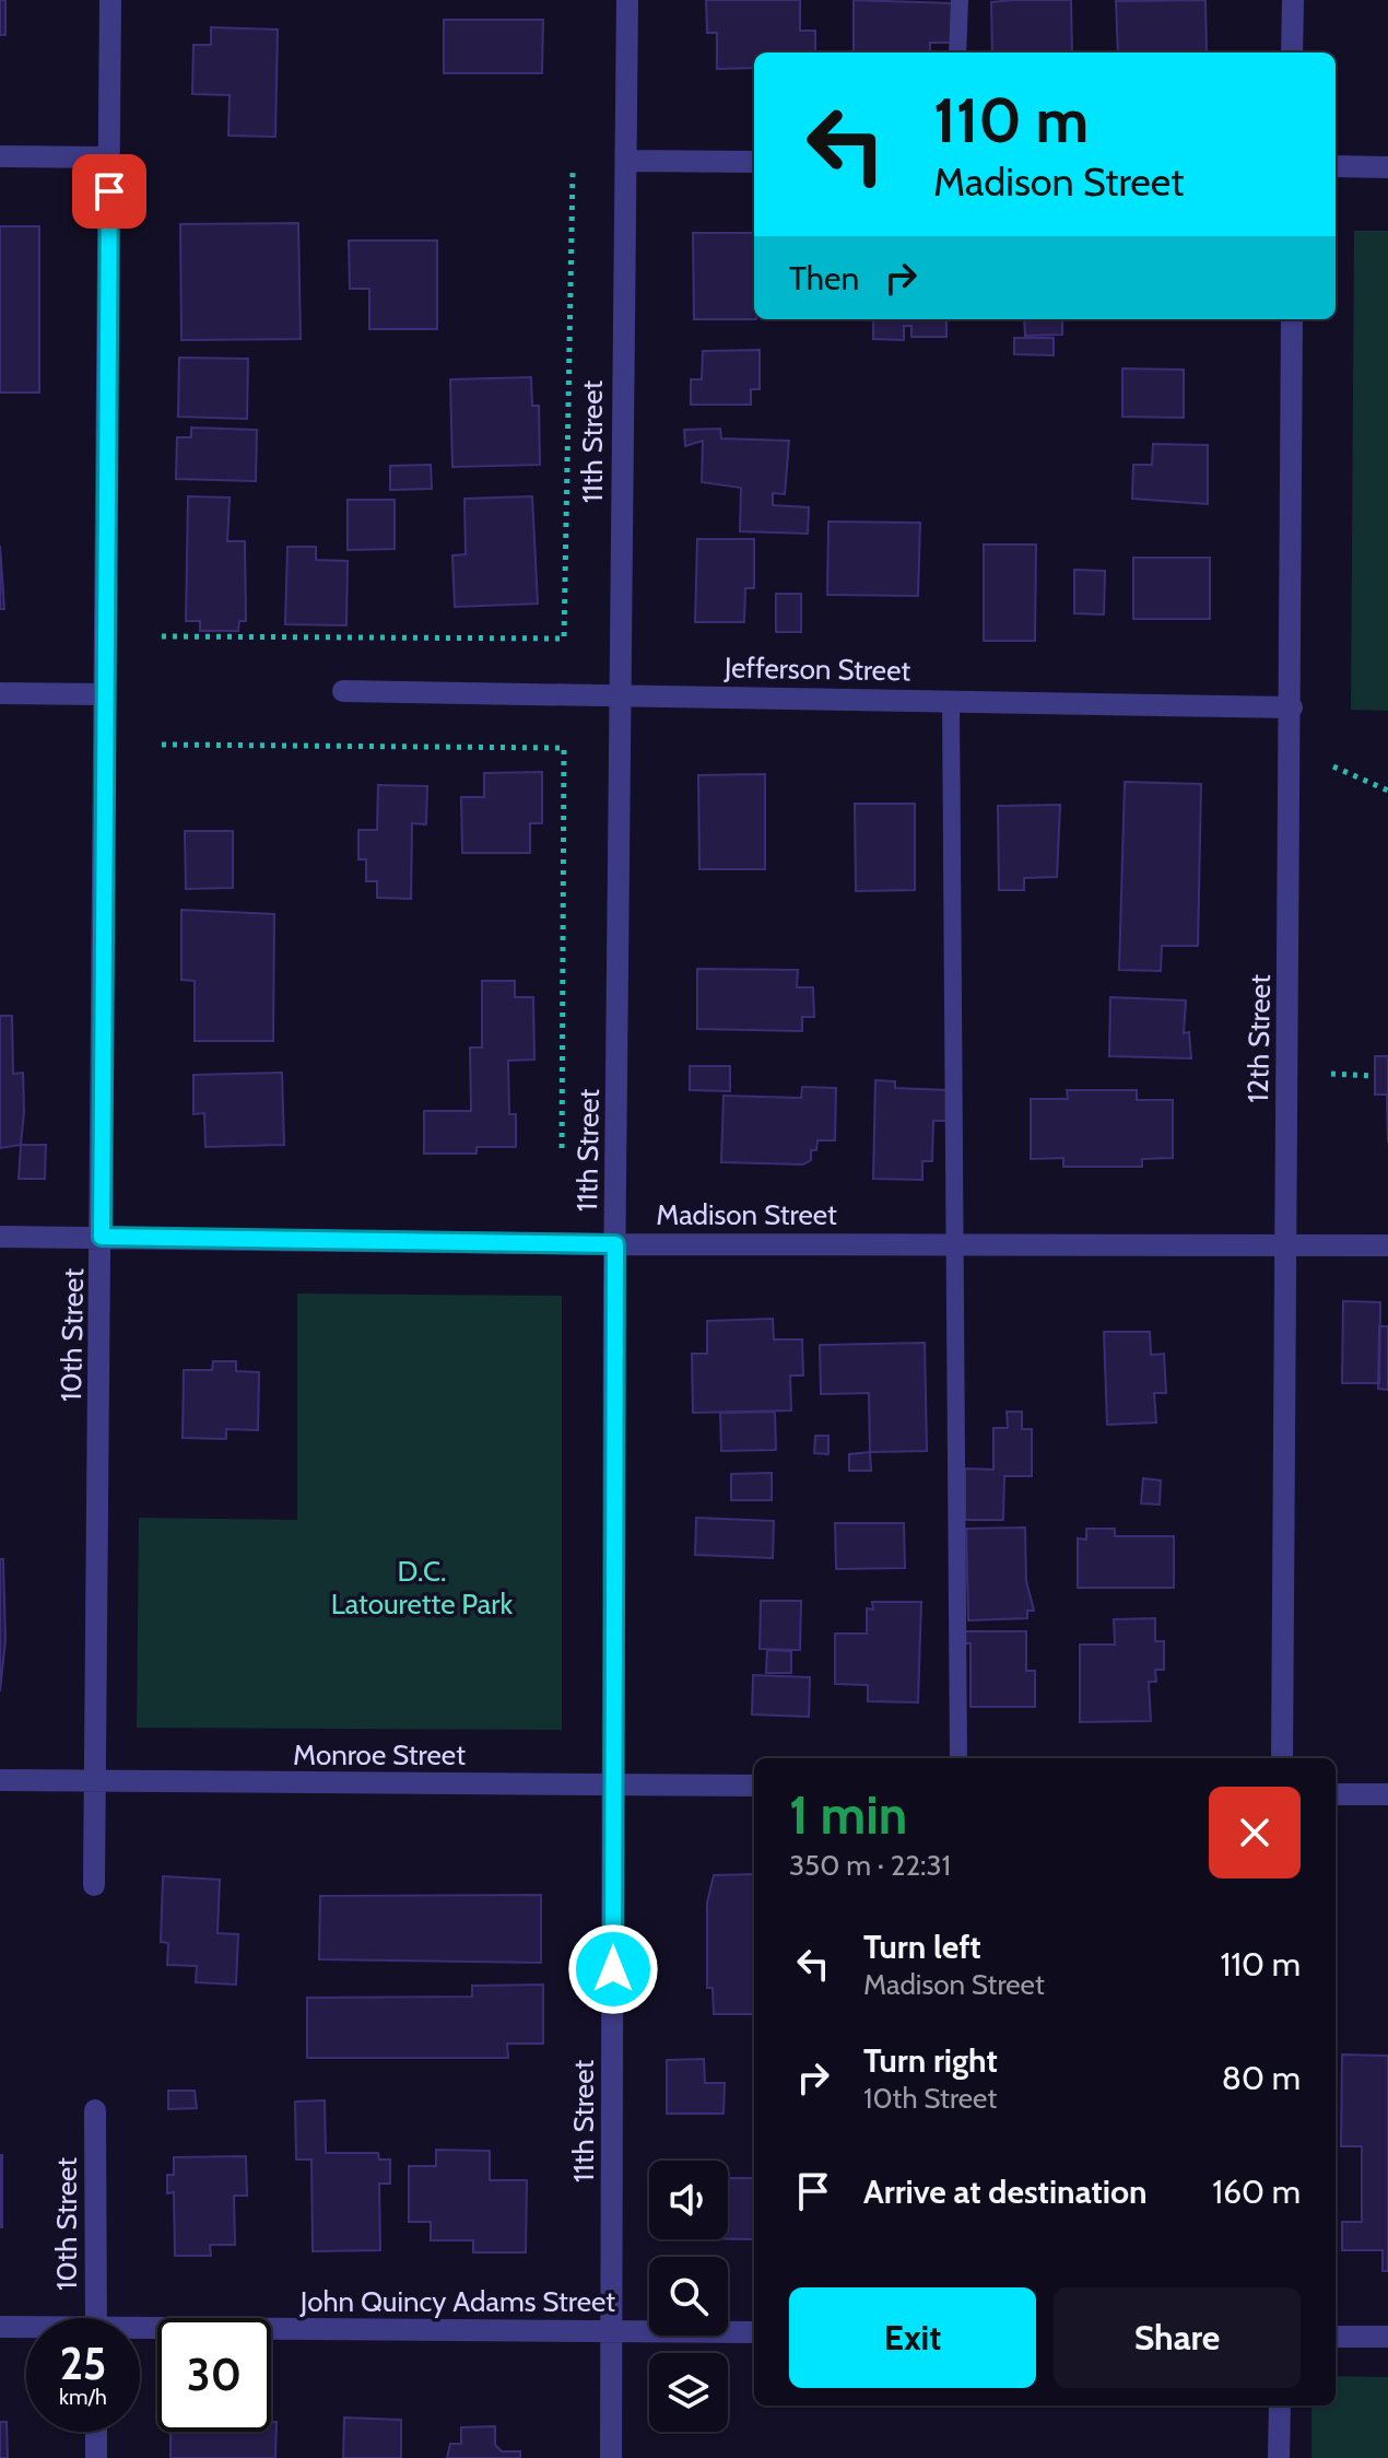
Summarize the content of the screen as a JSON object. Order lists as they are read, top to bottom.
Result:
{
  "streets": {
    "street": [
      "11th Street",
      "Jefferson Street",
      "12th Street",
      "Madison Street",
      "10th Street",
      "Monroe Street",
      "John Quincy Adams Street"
    ]
  },
  "crossings": [
    ["11th Street", "Jefferson Street"],
    ["11th Street", "Madison Street"],
    ["11th Street", "Monroe Street"],
    ["11th Street", "John Quincy Adams Street"],
    ["Jefferson Street", "12th Street"],
    ["12th Street", "Madison Street"],
    ["Madison Street", "10th Street"],
    ["10th Street", "Monroe Street"]
  ],
  "parks": ["D.C. Latourette Park"],
  "page": {
    "turn": ["110 m", "Madison Street"],
    "then": "Then",
    "heading": ["1 min", "350 m · 22:31"],
    "list": [
      {
        "name": "Turn left",
        "note": "Madison Street",
        "value": "110 m"
      },
      {
        "name": "Turn right",
        "note": "10th Street",
        "value": "80 m"
      },
      {
        "name": "Arrive at destination",
        "value": "160 m"
      }
    ],
    "buttons": ["Exit", "Share"],
    "speed": "25 km/h",
    "limit": "30"
  }
}
